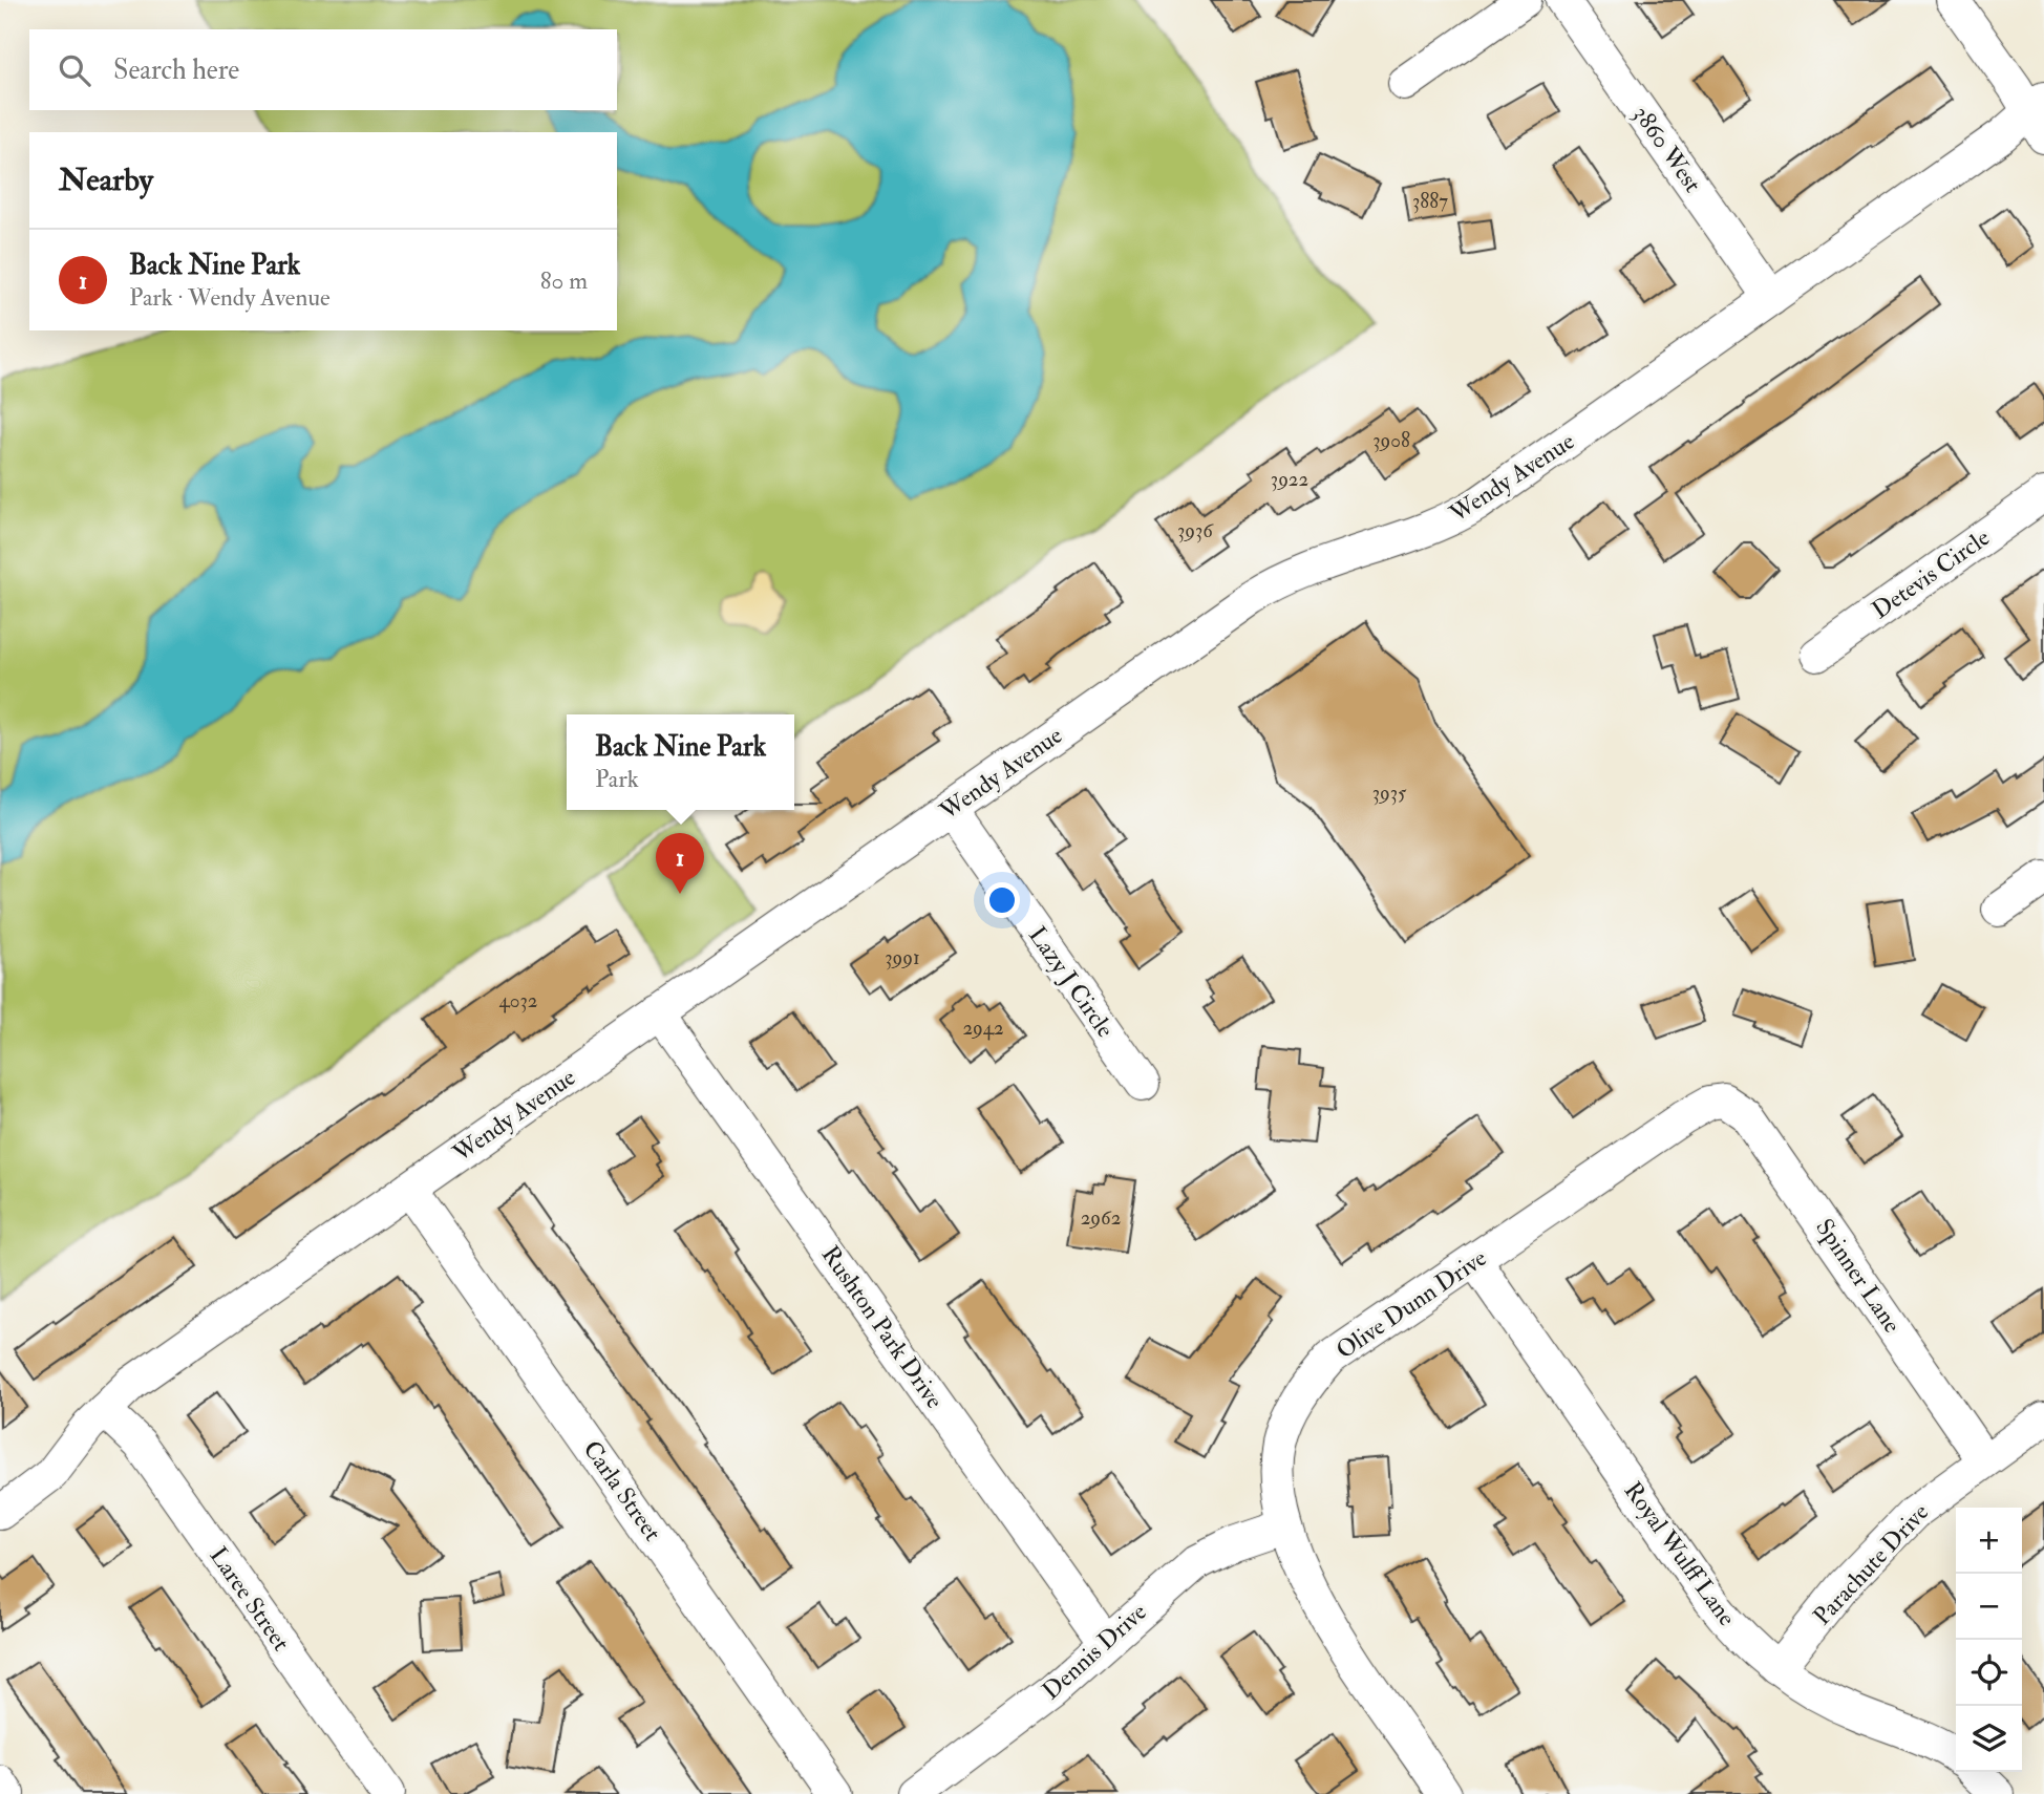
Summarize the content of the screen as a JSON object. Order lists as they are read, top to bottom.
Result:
{
  "streets": {
    "street": [
      "3860 West",
      "Wendy Avenue",
      "Detevis Circle",
      "Lazy J Circle",
      "Spinner Lane",
      "Olive Dunn Drive",
      "Rushton Park Drive",
      "Carla Street",
      "Royal Wulff Lane",
      "Parachute Drive",
      "Laree Street",
      "Dennis Drive"
    ]
  },
  "crossings": [
    ["3860 West", "Wendy Avenue"],
    ["Wendy Avenue", "Lazy J Circle"],
    ["Wendy Avenue", "Rushton Park Drive"],
    ["Wendy Avenue", "Carla Street"],
    ["Wendy Avenue", "Laree Street"],
    ["Spinner Lane", "Olive Dunn Drive"],
    ["Spinner Lane", "Parachute Drive"],
    ["Olive Dunn Drive", "Royal Wulff Lane"],
    ["Olive Dunn Drive", "Dennis Drive"],
    ["Rushton Park Drive", "Dennis Drive"],
    ["Royal Wulff Lane", "Parachute Drive"]
  ],
  "house_numbers": [
    "3887",
    "3908",
    "3922",
    "3936",
    "3935",
    "3991",
    "4032",
    "2942",
    "2962"
  ],
  "page": {
    "search": "Search here",
    "heading": "Nearby",
    "list": [
      {
        "mark": "1",
        "name": "Back Nine Park",
        "note": "Park · Wendy Avenue",
        "value": "80 m"
      }
    ],
    "popup": ["Back Nine Park", "Park"],
    "pins": "1",
    "map_buttons": ["+", "−"]
  }
}
